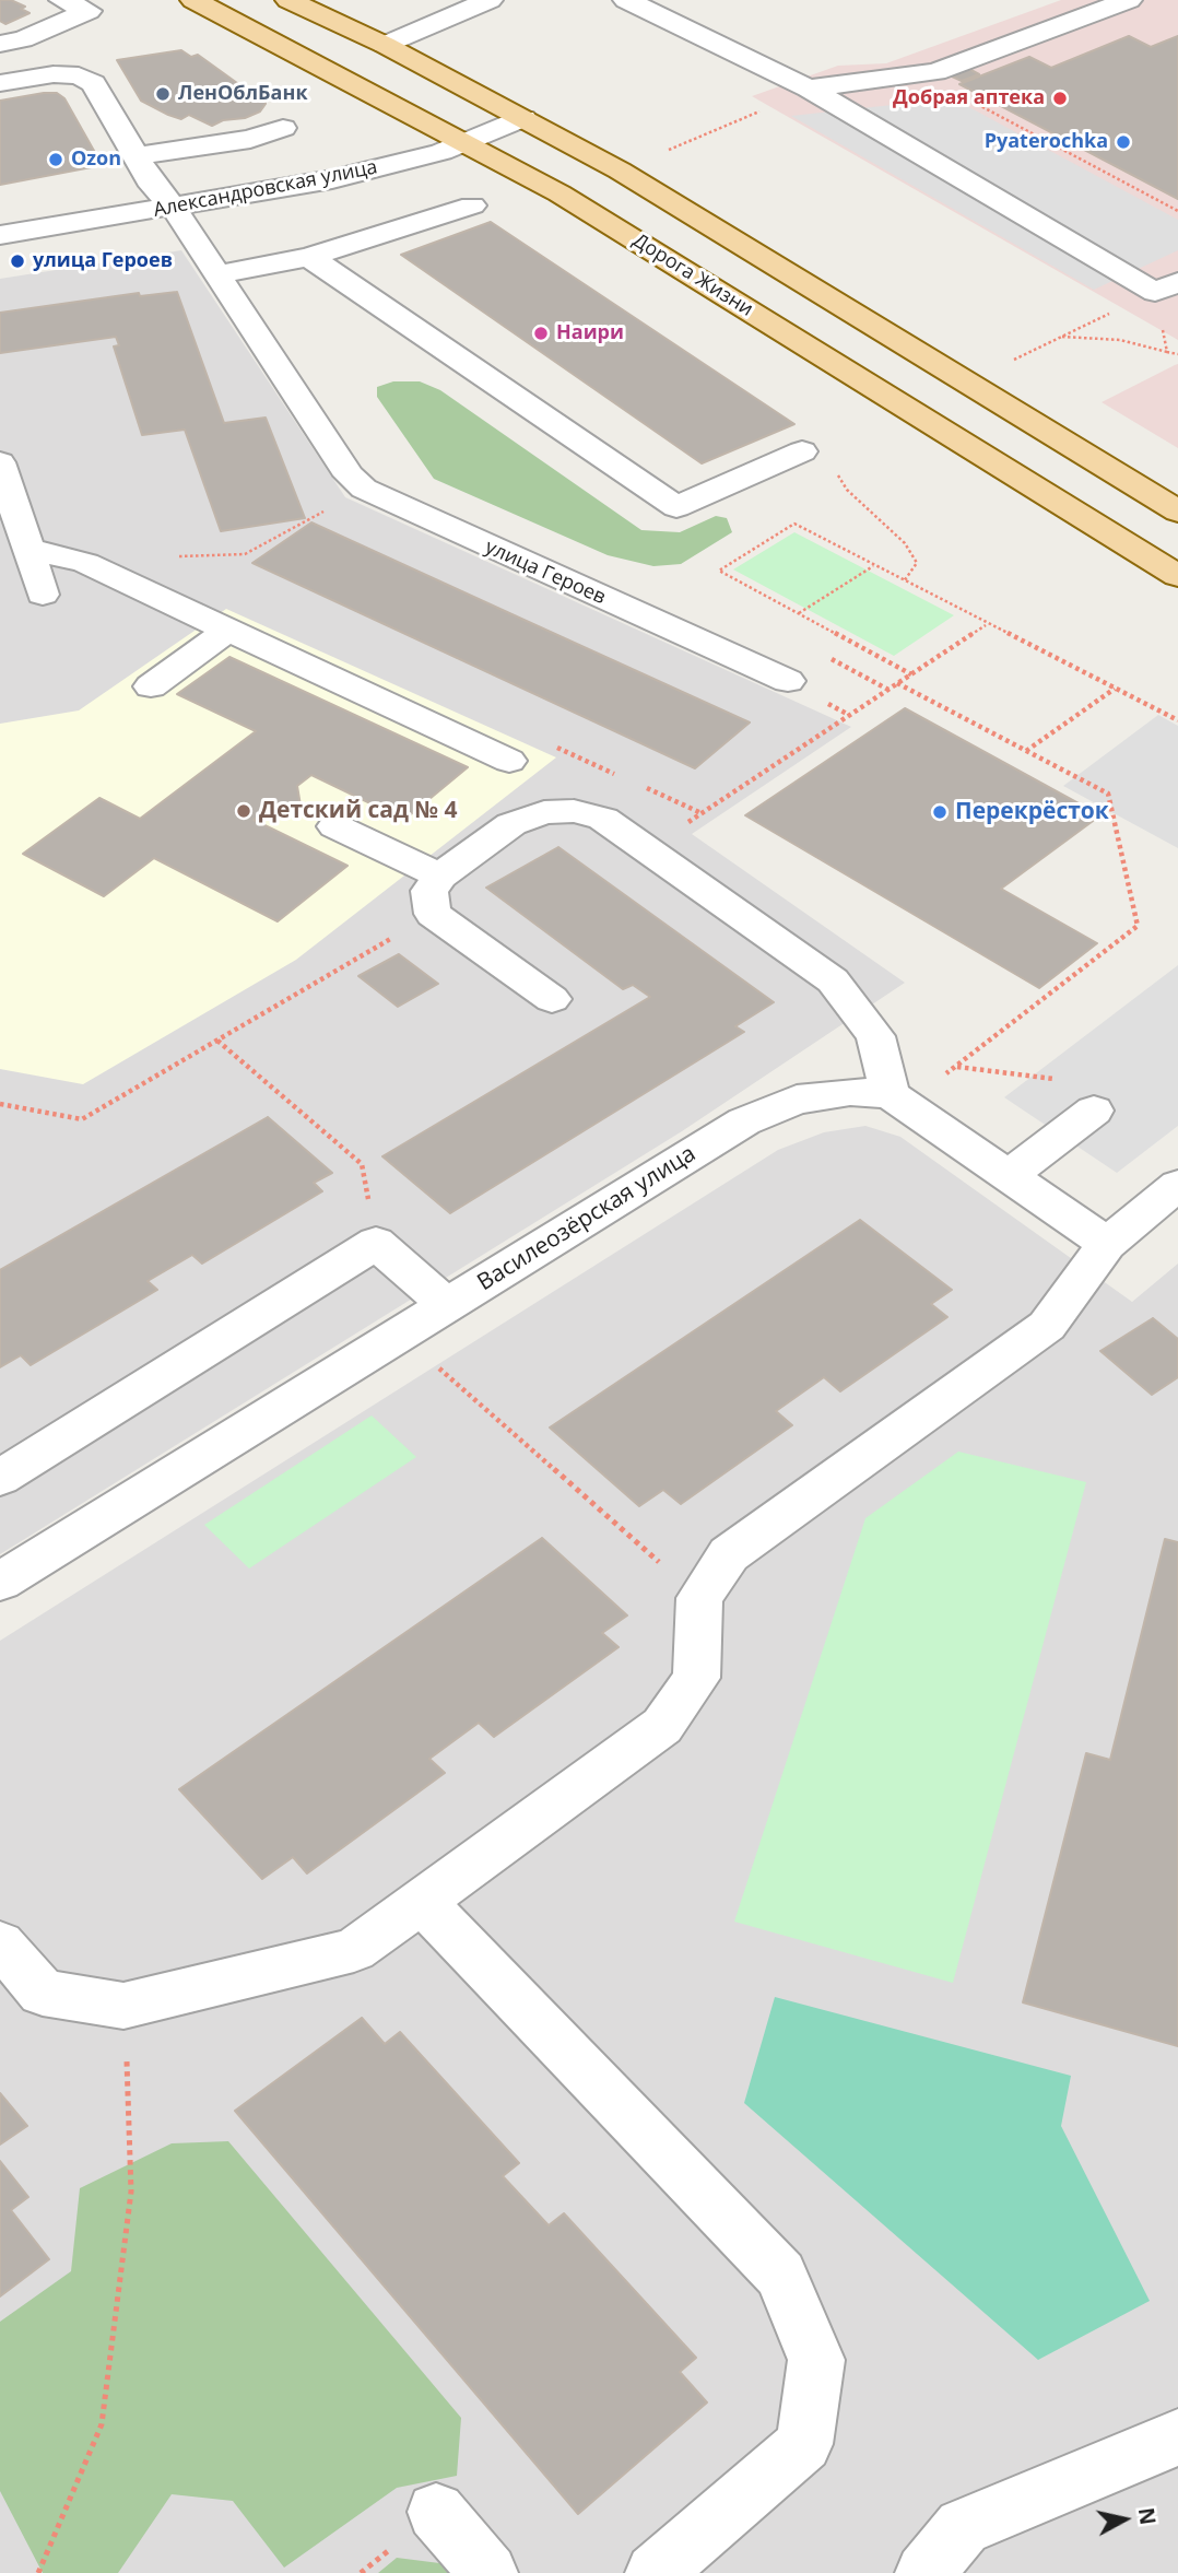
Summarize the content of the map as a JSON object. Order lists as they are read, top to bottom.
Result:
{
  "streets": {
    "main road": ["Дорога Жизни"],
    "street": ["Александровская улица", "улица Героев", "Василеозёрская улица"]
  },
  "crossings": [
    ["Александровская улица", "Дорога Жизни"],
    ["Александровская улица", "улица Героев"]
  ],
  "places": [
    "ЛенОблБанк",
    "Добрая аптека",
    "Pyaterochka",
    "Ozon",
    "улица Героев",
    "Наири",
    "Детский сад № 4",
    "Перекрёсток"
  ],
  "north": "right"
}
